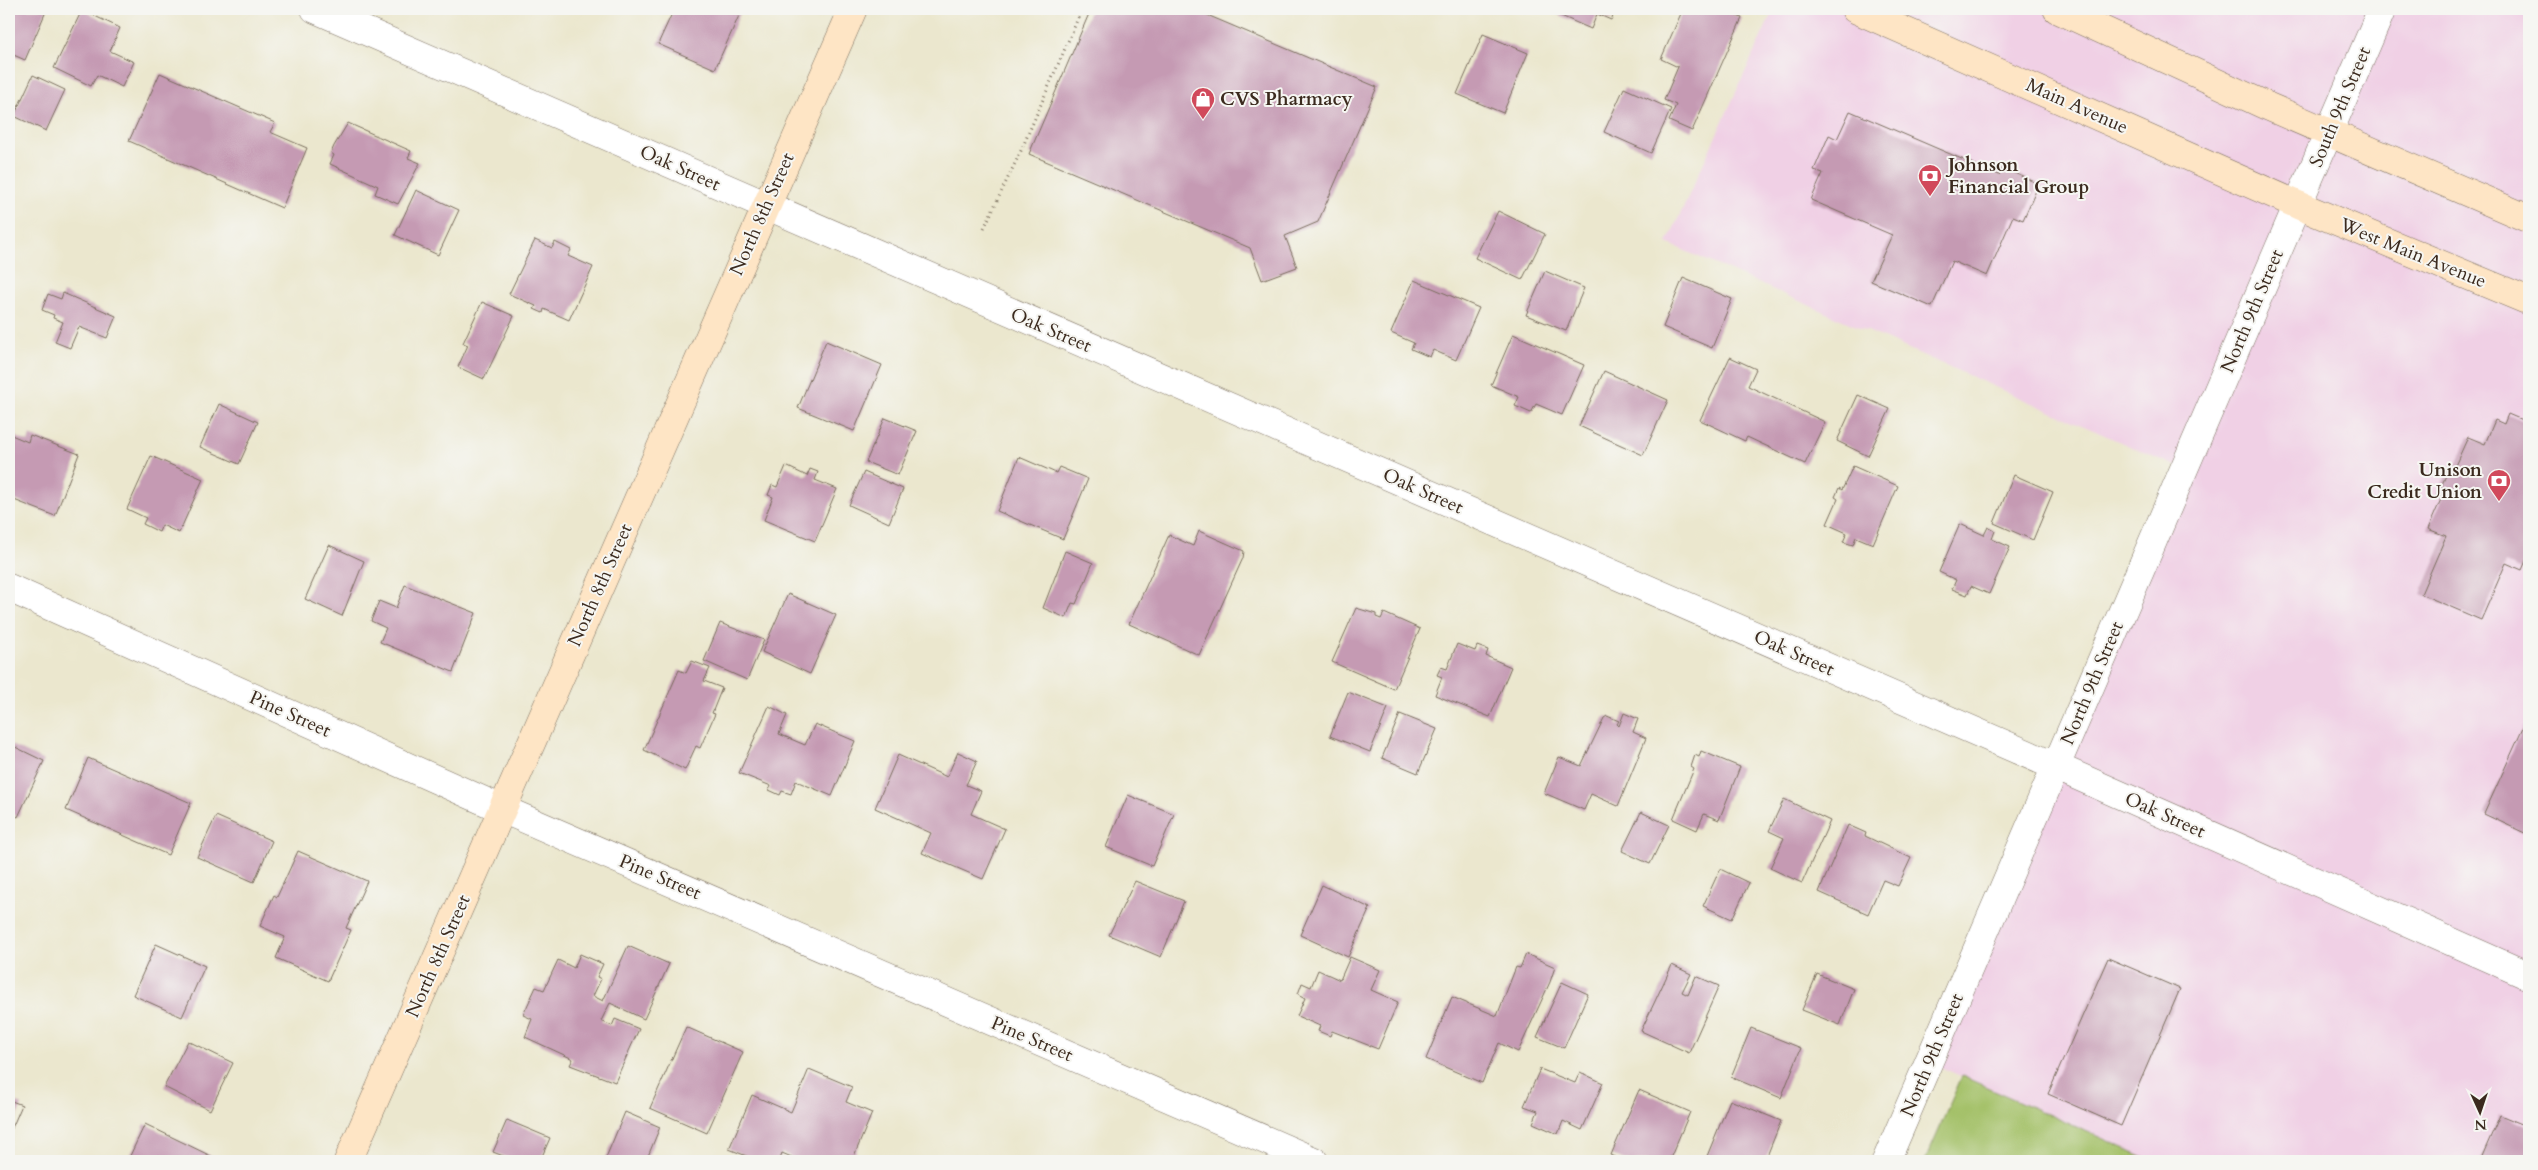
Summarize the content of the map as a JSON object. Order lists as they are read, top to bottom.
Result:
{
  "streets": {
    "main road": ["Main Avenue", "North 8th Street", "West Main Avenue"],
    "street": [
      "South 9th Street",
      "Oak Street",
      "North 9th Street",
      "Pine Street"
    ]
  },
  "crossings": [
    ["Main Avenue", "South 9th Street"],
    ["Main Avenue", "West Main Avenue"],
    ["Main Avenue", "North 9th Street"],
    ["South 9th Street", "West Main Avenue"],
    ["South 9th Street", "North 9th Street"],
    ["Oak Street", "North 8th Street"],
    ["Oak Street", "North 9th Street"],
    ["North 8th Street", "Pine Street"],
    ["West Main Avenue", "North 9th Street"]
  ],
  "places": {
    "shop": ["CVS Pharmacy"],
    "bank": ["Johnson Financial Group", "Unison Credit Union"]
  },
  "north": "bottom"
}
